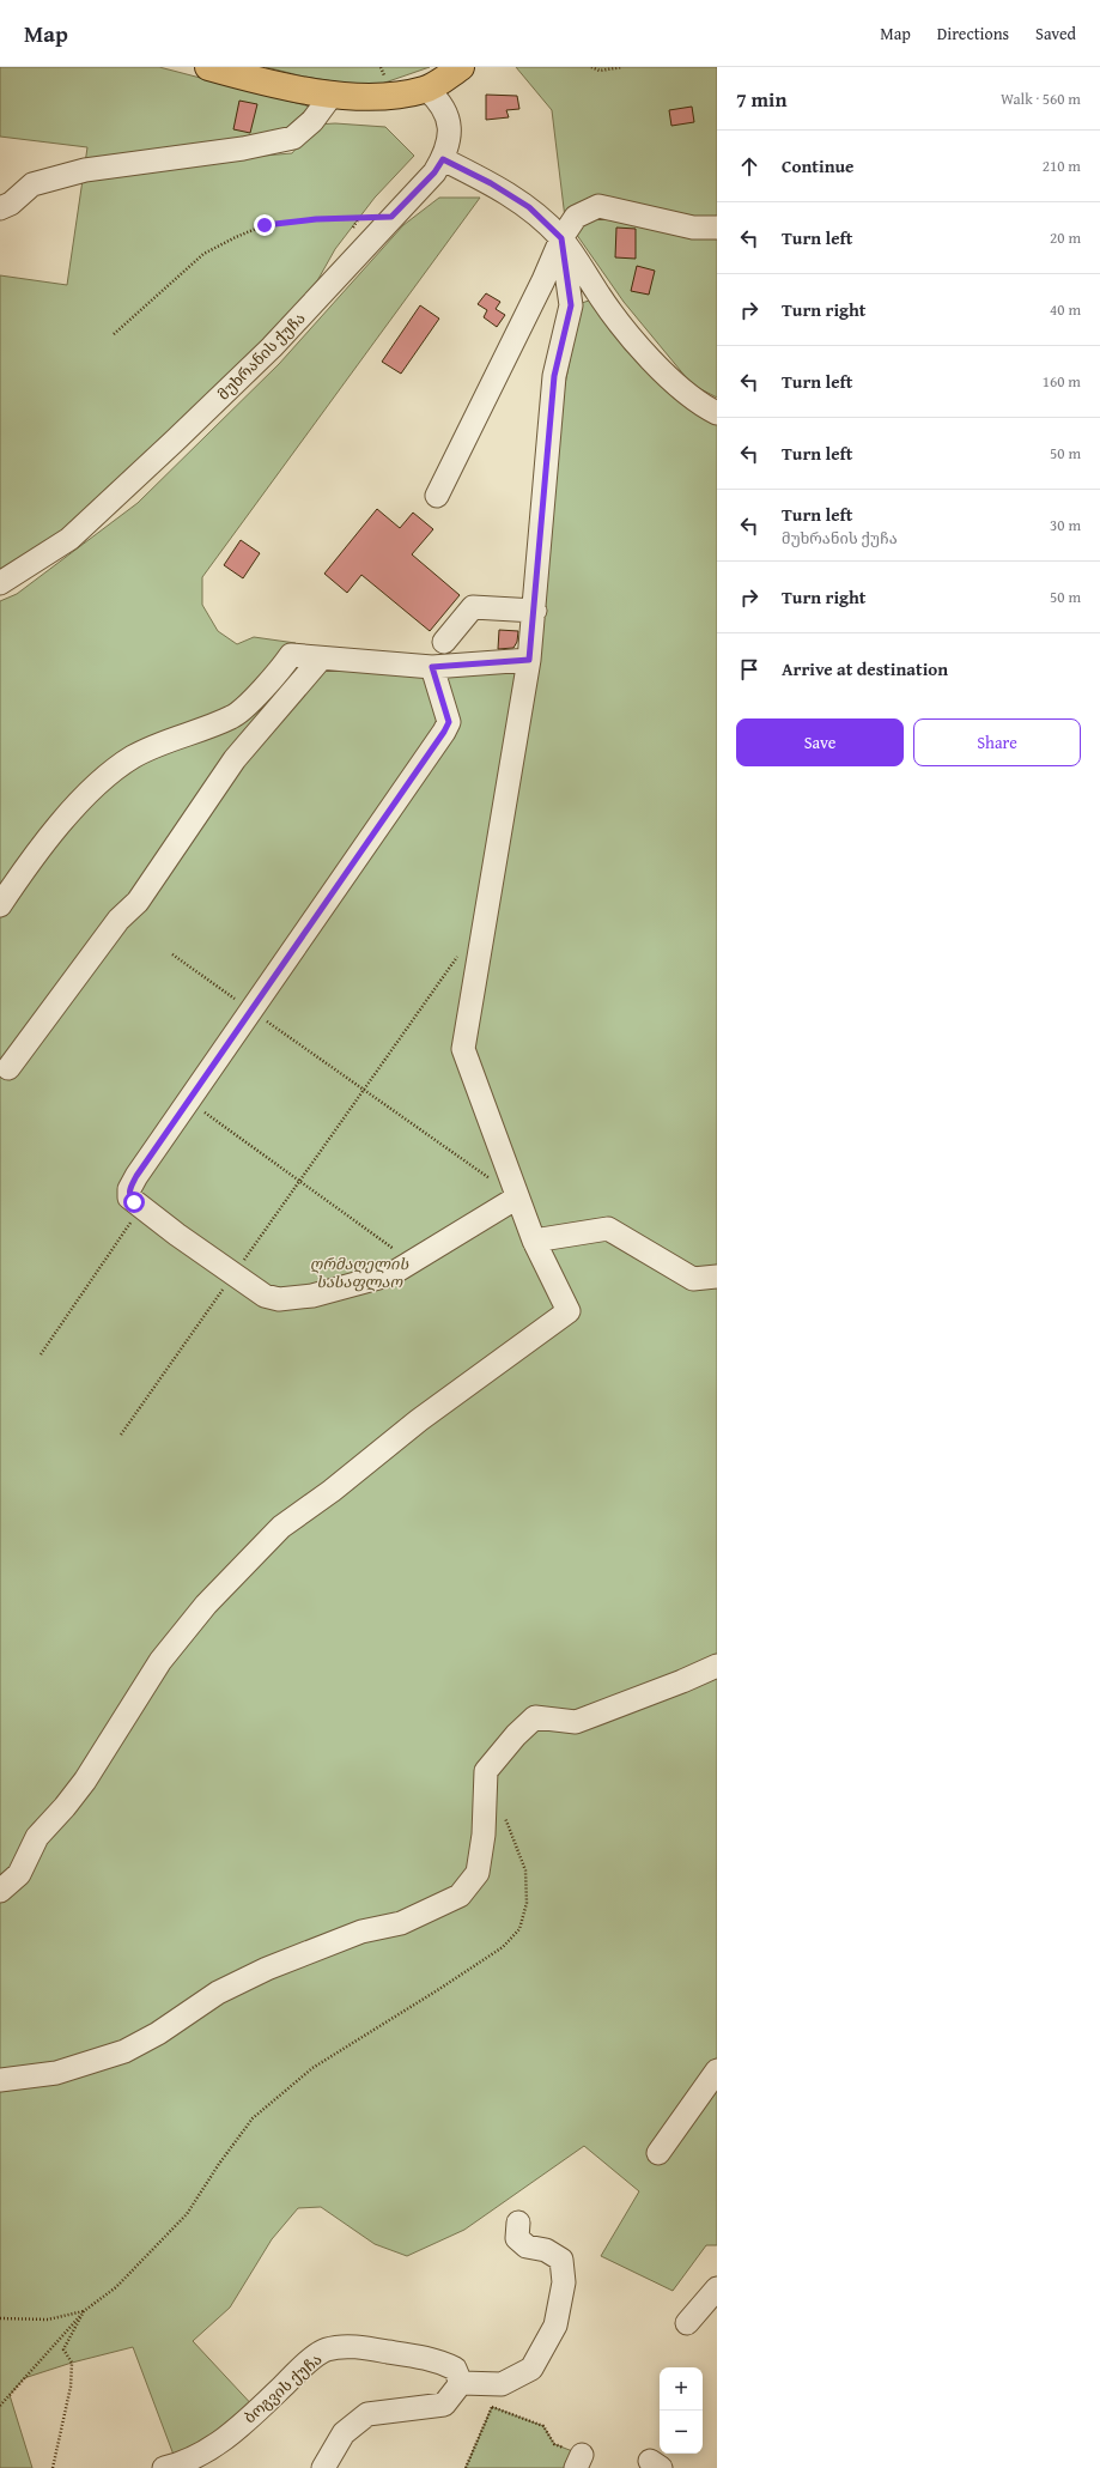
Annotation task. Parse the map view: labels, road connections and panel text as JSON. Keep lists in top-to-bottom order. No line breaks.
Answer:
{"streets":{"street":["მუხრანის ქუჩა","ბოგვის ქუჩა"]},"parks":["ღრმაღელის სასაფლაო"],"page":{"header":"Map","nav":["Map","Directions","Saved"],"heading":["7 min","Walk · 560 m"],"list":[["Continue","210 m"],["Turn left","20 m"],["Turn right","40 m"],["Turn left","160 m"],["Turn left","50 m"],["Turn left","მუხრანის ქუჩა","30 m"],["Turn right","50 m"],"Arrive at destination"],"buttons":["Save","Share"],"map_buttons":["+","−"]}}
